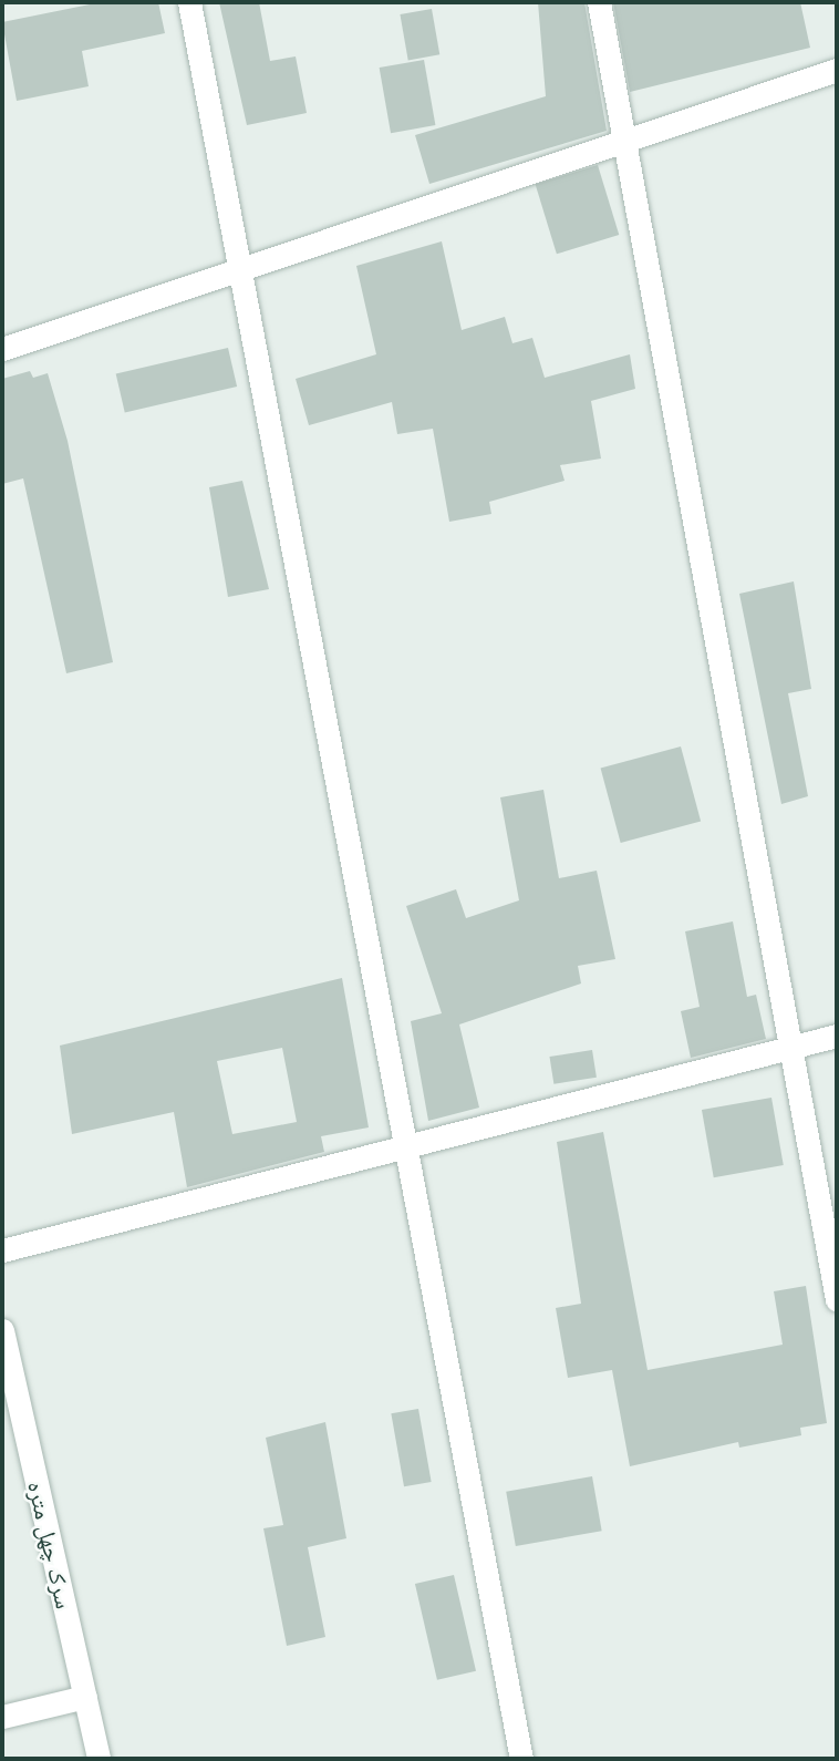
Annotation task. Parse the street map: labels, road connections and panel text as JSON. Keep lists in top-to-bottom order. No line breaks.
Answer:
{"streets":{"street":["سرک چهل متره"]}}
